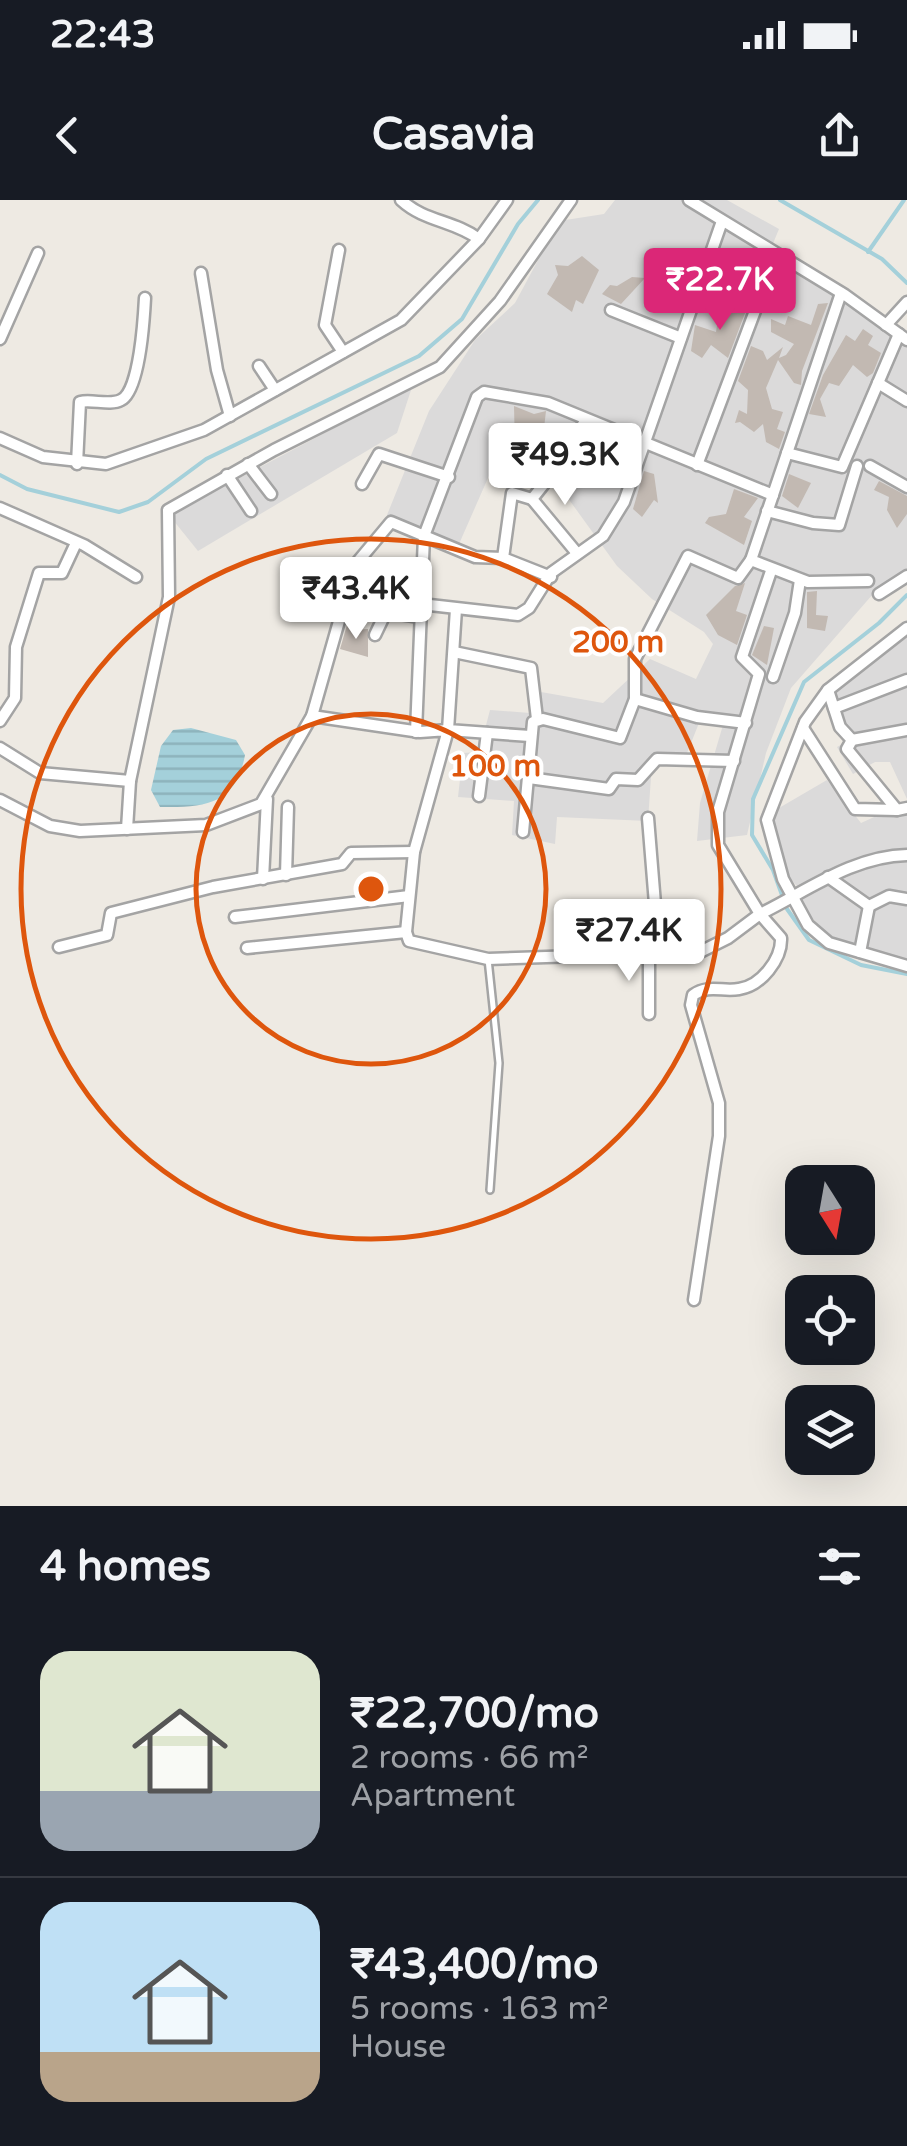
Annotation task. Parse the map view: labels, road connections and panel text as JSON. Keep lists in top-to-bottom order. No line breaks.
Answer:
{"north":"bottom","page":{"status":"22:43","header":"Casavia","price":["₹22.7K","₹49.3K","₹43.4K","₹27.4K"],"heading":"4 homes","list":[{"name":"₹22,700/mo","note":"2 rooms · 66 m² · Apartment"},{"name":"₹43,400/mo","note":"5 rooms · 163 m² · House"}]},"rings":["200 m","100 m"]}
